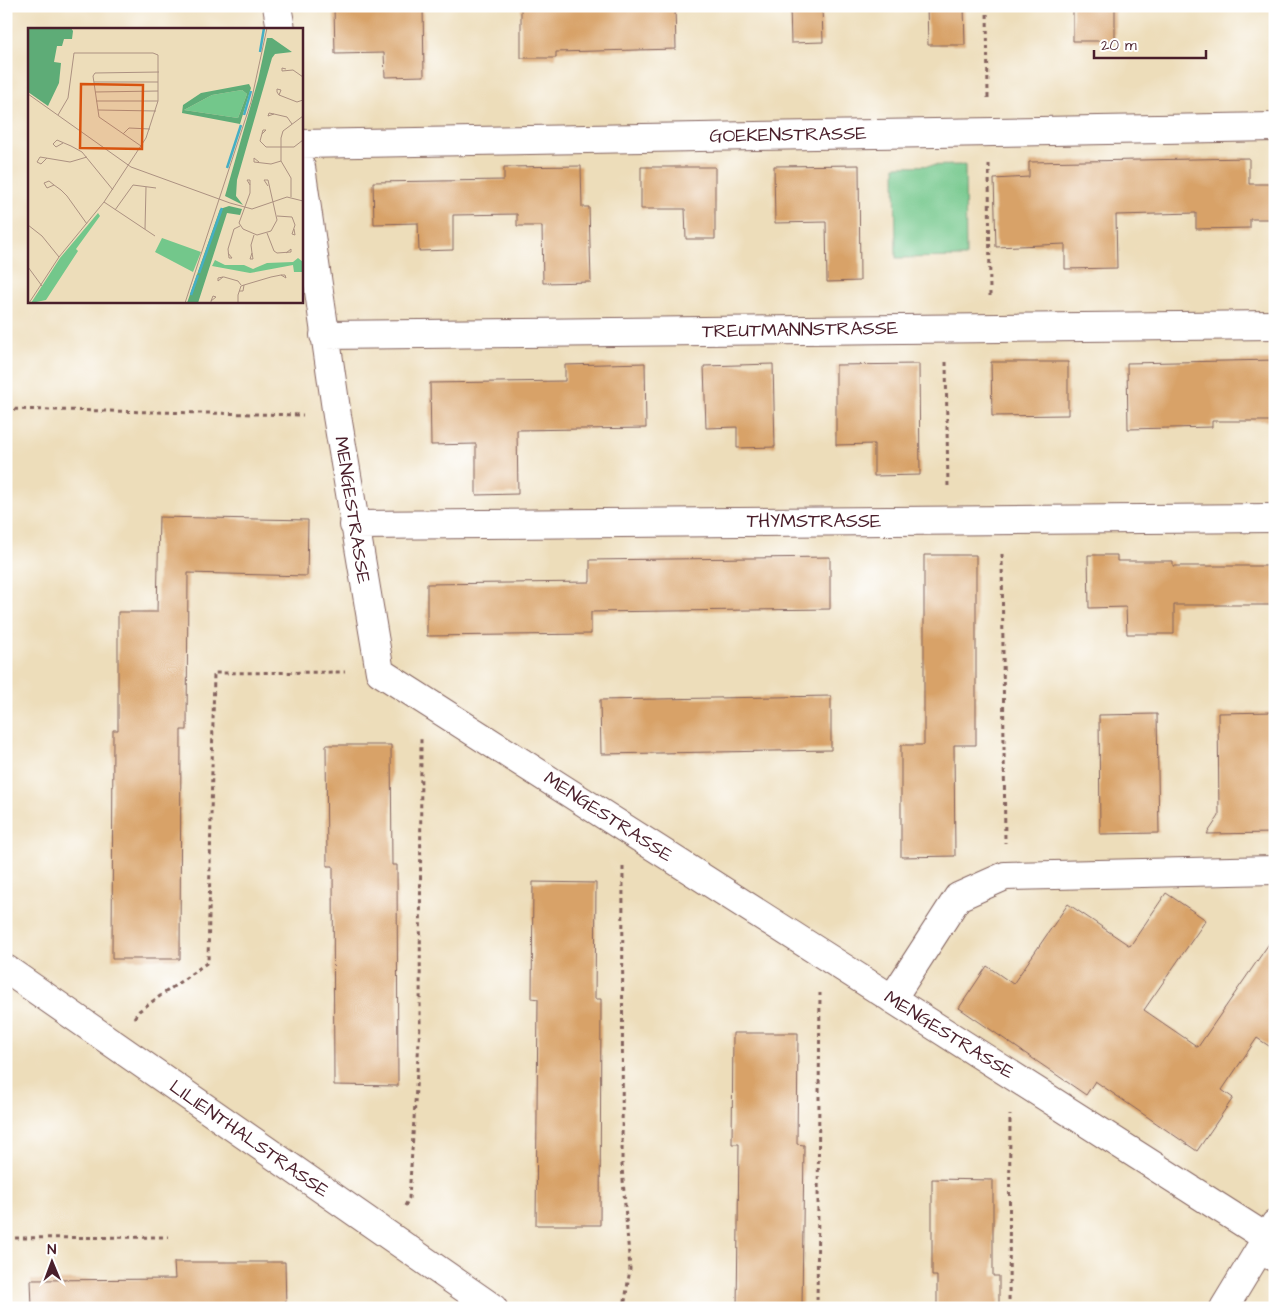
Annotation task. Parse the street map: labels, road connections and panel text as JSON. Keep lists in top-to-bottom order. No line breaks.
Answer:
{"streets":{"street":["GOEKENSTRASSE","TREUTMANNSTRASSE","MENGESTRASSE","THYMSTRASSE","LILIENTHALSTRASSE"]},"crossings":[["TREUTMANNSTRASSE","MENGESTRASSE"],["MENGESTRASSE","THYMSTRASSE"]],"scale_bar":"20 m","north":"top"}
